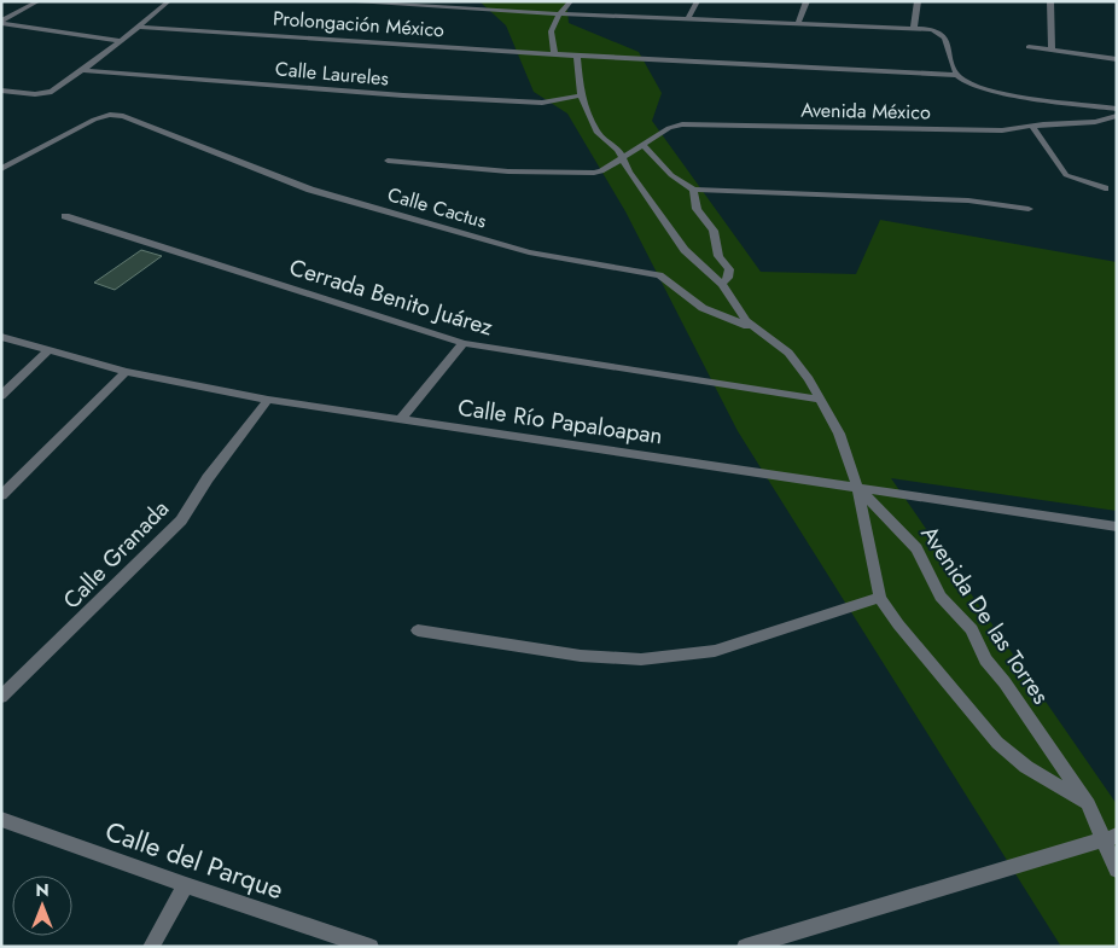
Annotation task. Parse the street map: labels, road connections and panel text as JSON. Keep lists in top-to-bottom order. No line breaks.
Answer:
{"streets":{"street":["Prolongación México","Calle Laureles","Avenida México","Calle Cactus","Cerrada Benito Juárez","Calle Río Papaloapan","Calle Granada","Avenida De las Torres","Calle del Parque"]},"crossings":[["Prolongación México","Avenida De las Torres"],["Calle Laureles","Avenida De las Torres"],["Avenida México","Avenida De las Torres"],["Calle Cactus","Avenida De las Torres"],["Cerrada Benito Juárez","Avenida De las Torres"],["Calle Río Papaloapan","Calle Granada"],["Calle Río Papaloapan","Avenida De las Torres"]],"north":"top"}
